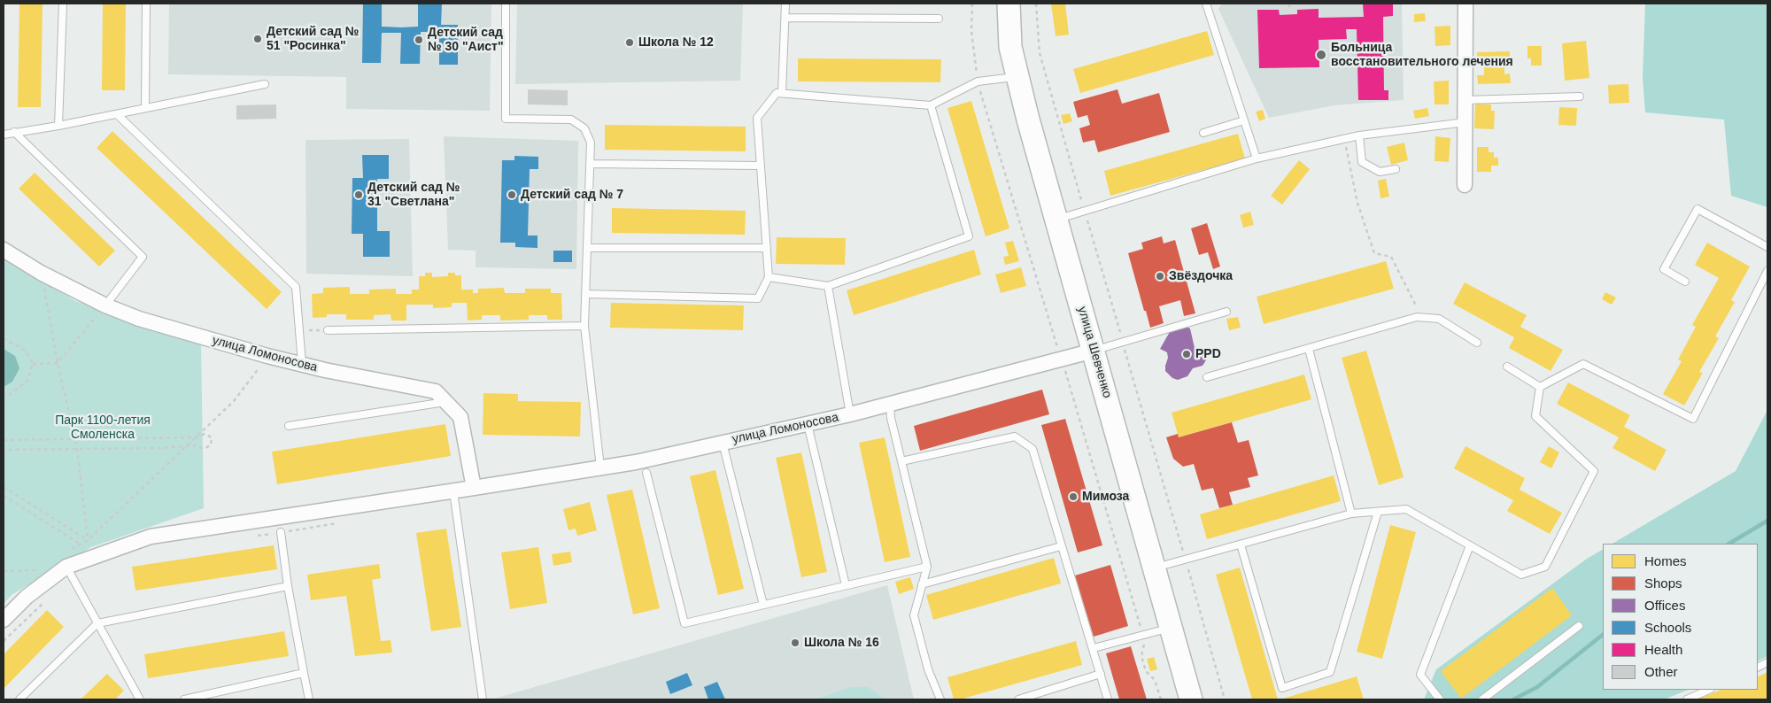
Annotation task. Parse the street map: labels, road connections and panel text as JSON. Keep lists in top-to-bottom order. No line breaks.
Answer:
{"streets":{"main road":["улица Шевченко"],"street":["улица Ломоносова"]},"crossings":[["улица Шевченко","улица Ломоносова"]],"parks":["Парк 1100-летия Смоленска"],"places":["Детский сад № 51 \"Росинка\"","Детский сад № 30 \"Аист\"","Школа № 12","Больница восстановительного лечения","Детский сад № 31 \"Светлана\"","Детский сад № 7","Звёздочка","PPD","Мимоза","Школа № 16"],"legend":["Homes","Shops","Offices","Schools","Health","Other"]}
